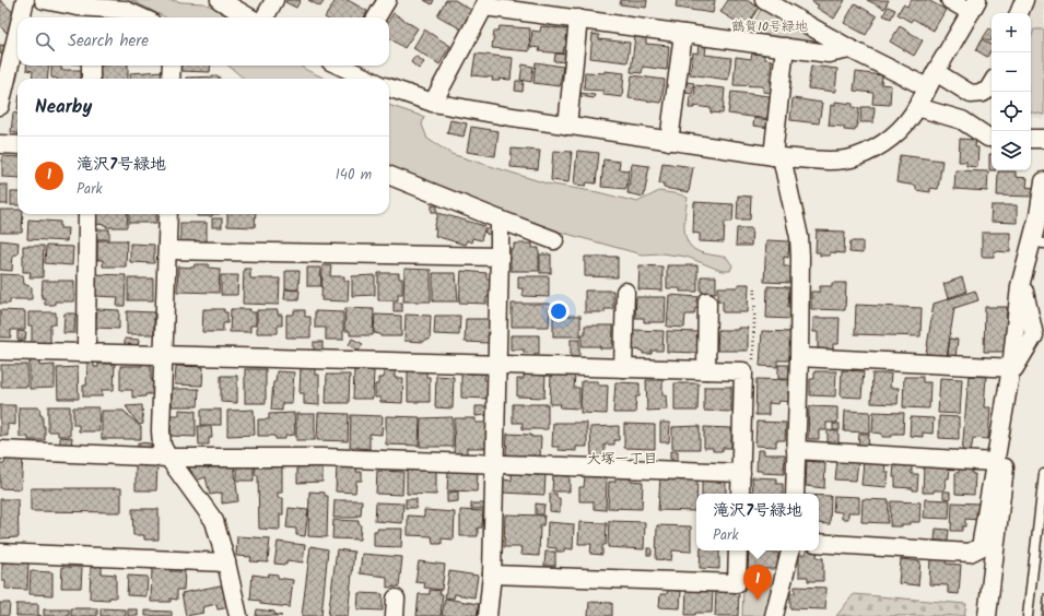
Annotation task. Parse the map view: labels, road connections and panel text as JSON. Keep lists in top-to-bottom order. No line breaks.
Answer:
{"districts":["大塚一丁目"],"parks":["鶴賀10号緑地"],"page":{"map_buttons":["+","−"],"search":"Search here","heading":"Nearby","list":[{"mark":"1","name":"滝沢7号緑地","note":"Park","value":"140 m"}],"popup":["滝沢7号緑地","Park"],"pins":"1"}}
